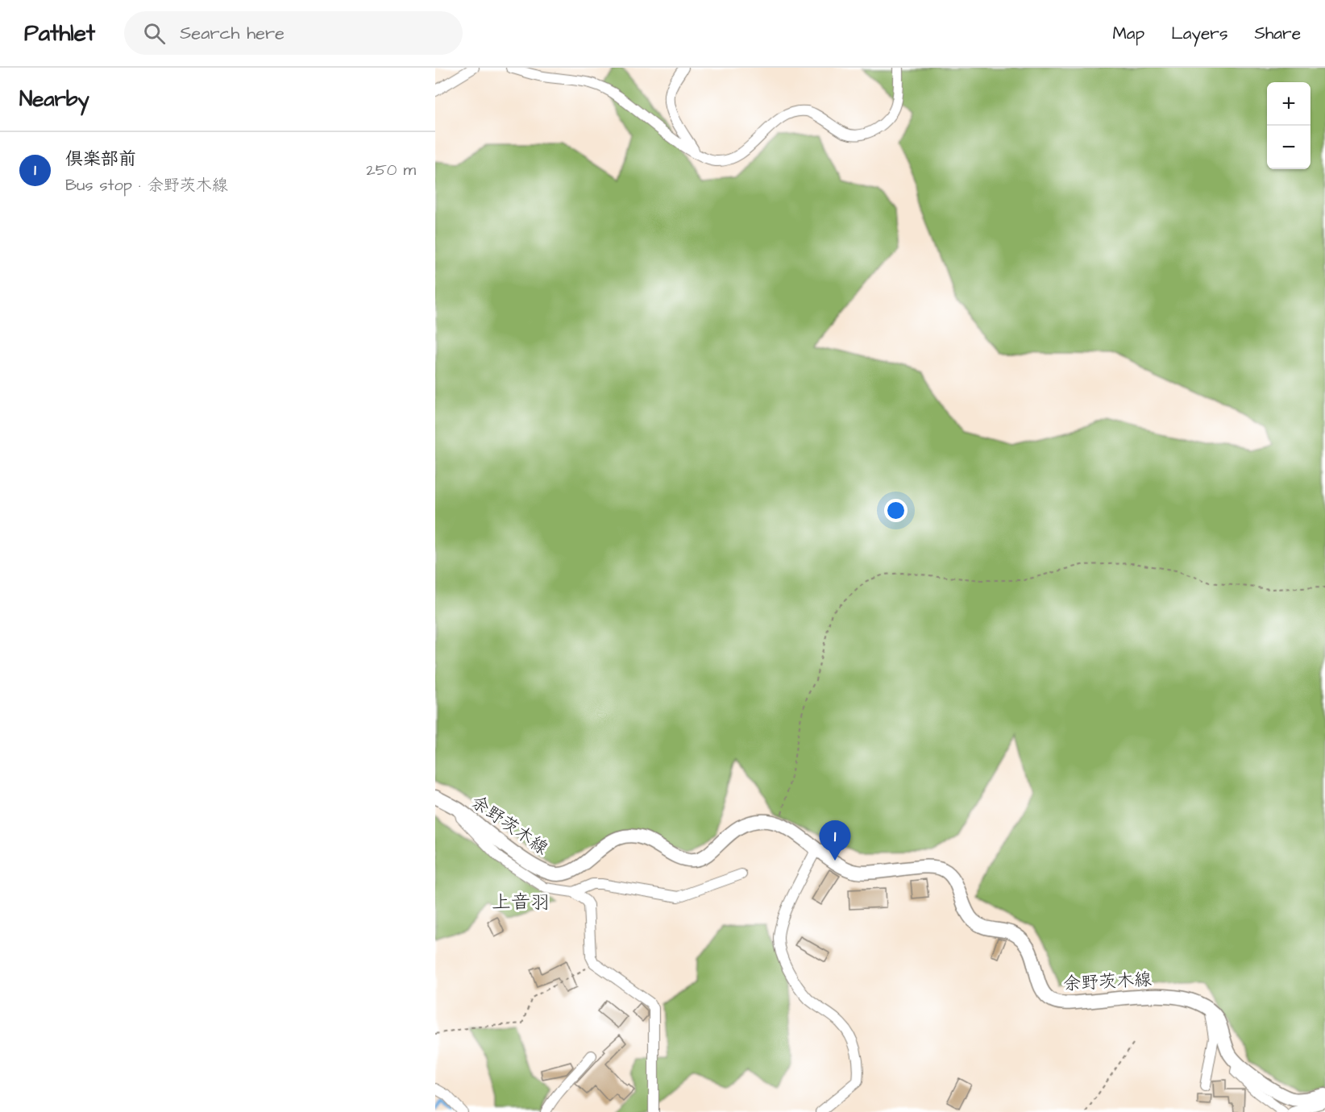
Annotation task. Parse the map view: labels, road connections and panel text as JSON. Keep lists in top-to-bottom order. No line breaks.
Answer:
{"streets":{"main road":["余野茨木線"]},"districts":["上音羽"],"page":{"header":"Pathlet","search":"Search here","nav":["Map","Layers","Share"],"heading":"Nearby","map_buttons":["+","−"],"list":[{"mark":"1","name":"倶楽部前","note":"Bus stop · 余野茨木線","value":"250 m"}],"pins":"1"}}
